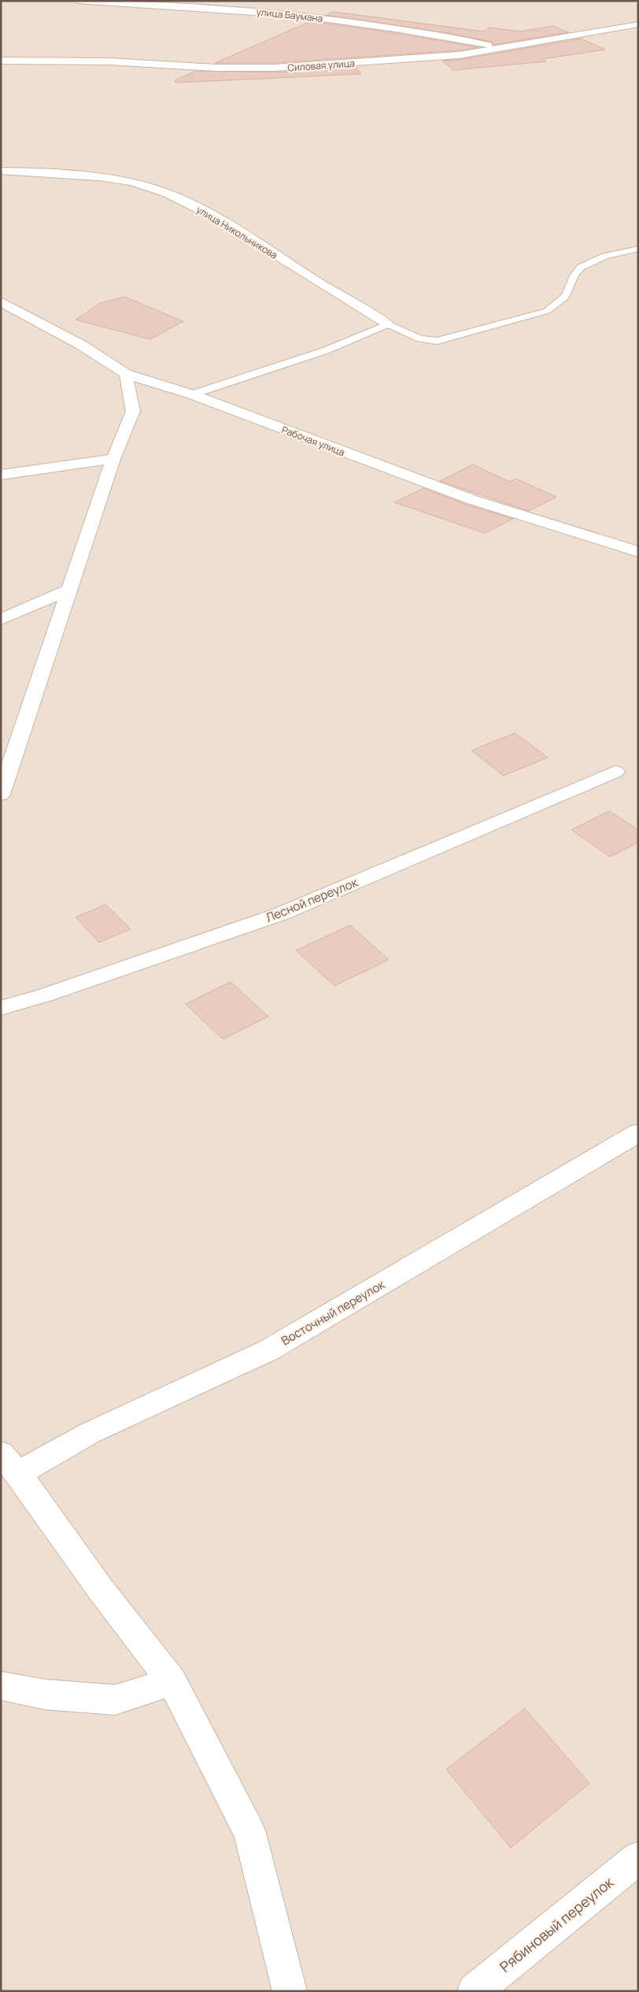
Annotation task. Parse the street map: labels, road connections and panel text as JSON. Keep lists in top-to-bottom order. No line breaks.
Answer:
{"streets":{"street":["улица Баумана","Силовая улица","улица Никольникова","Рабочая улица","Лесной переулок","Восточный переулок","Рябиновый переулок"]},"crossings":[["улица Баумана","Силовая улица"]]}
